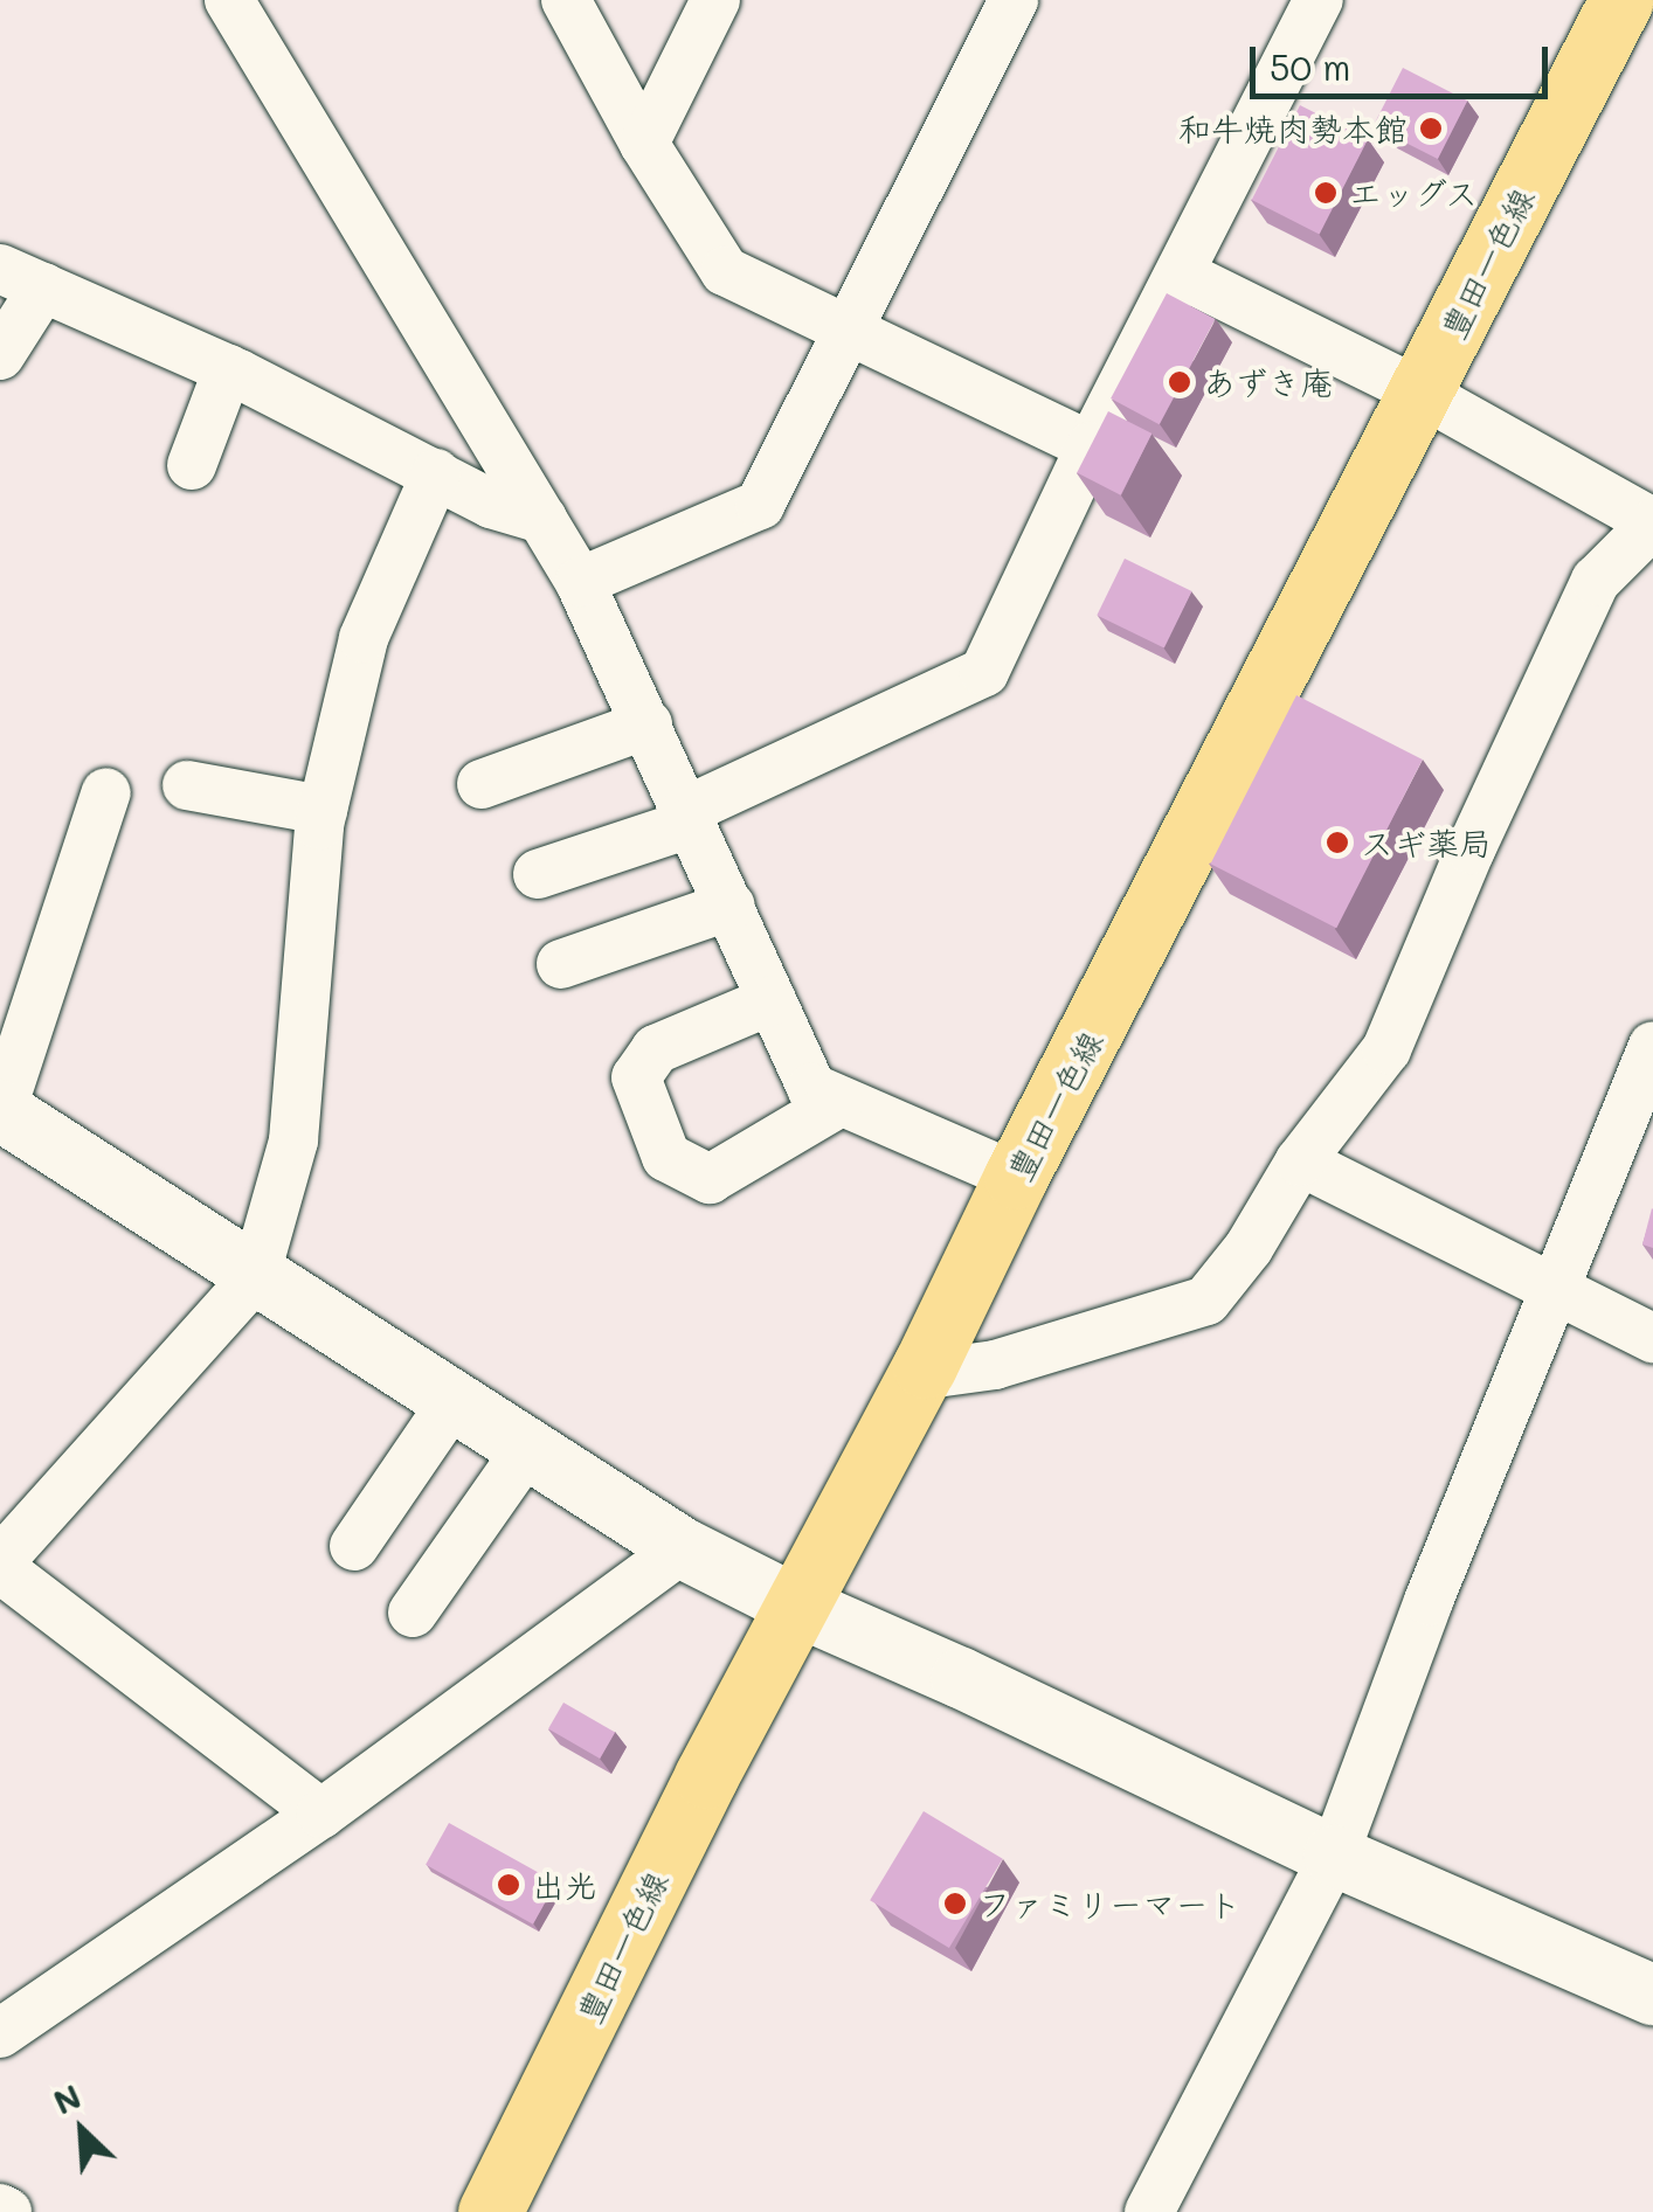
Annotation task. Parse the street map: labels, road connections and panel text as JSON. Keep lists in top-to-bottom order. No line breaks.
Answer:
{"streets":{"main road":["豊田一色線"]},"places":["和牛焼肉勢本館","エッグス","あずき庵","スギ薬局","出光","ファミリーマート"],"scale_bar":"50 m","north":"top left"}
